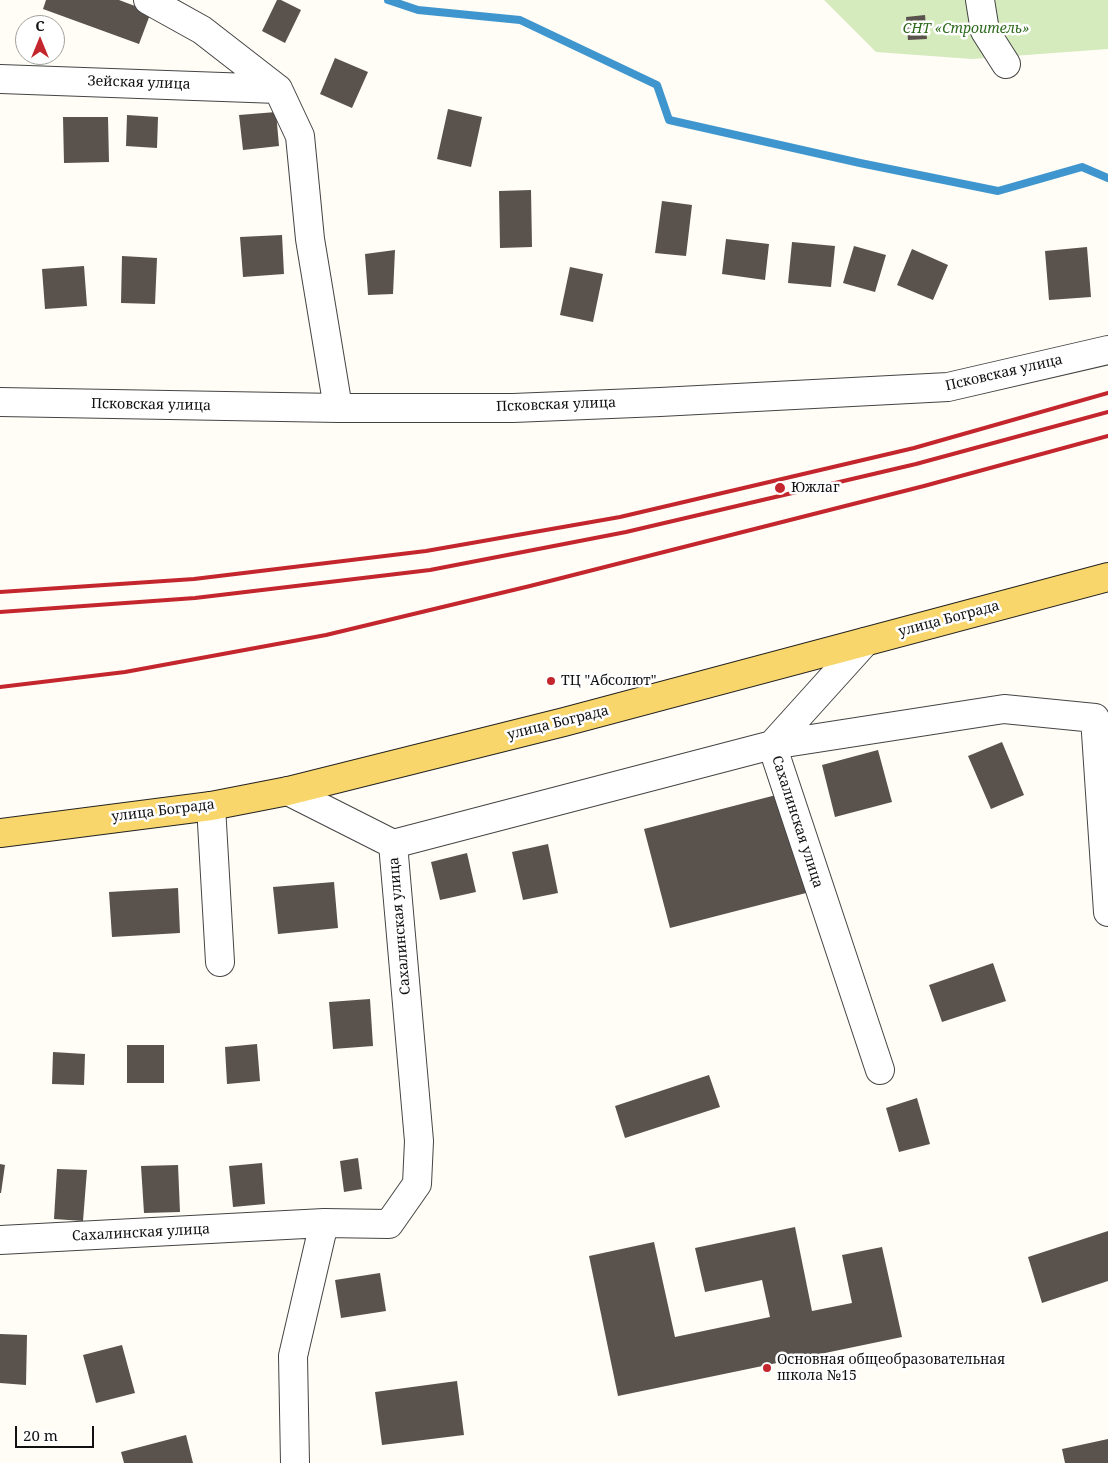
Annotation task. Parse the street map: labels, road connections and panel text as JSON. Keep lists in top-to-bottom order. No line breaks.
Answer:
{"streets":{"main road":["улица Бограда"],"street":["Зейская улица","Псковская улица","Сахалинская улица"]},"parks":["СНТ «Строитель»"],"places":["Южлаг","ТЦ \"Абсолют\"","Основная общеобразовательная школа №15"],"scale_bar":"20 m","north":"top"}
